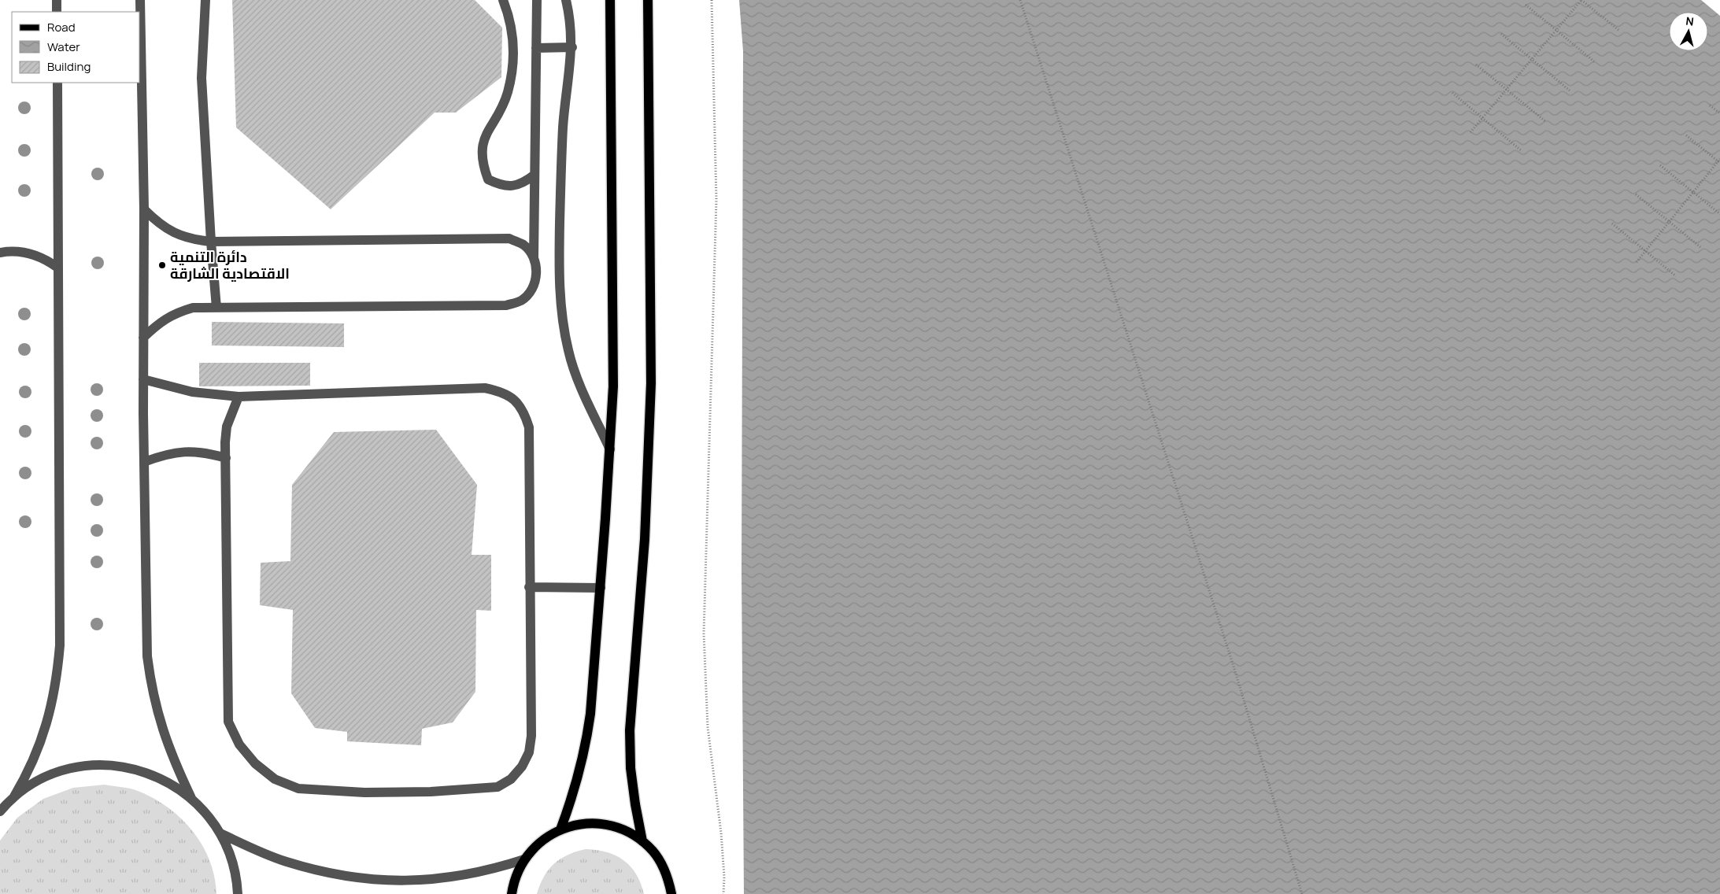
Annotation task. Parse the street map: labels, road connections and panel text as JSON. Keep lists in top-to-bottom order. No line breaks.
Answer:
{"places":["دائرة التنمية الاقتصادية الشارقة"],"legend":["Road","Water","Building"],"north":"top"}
